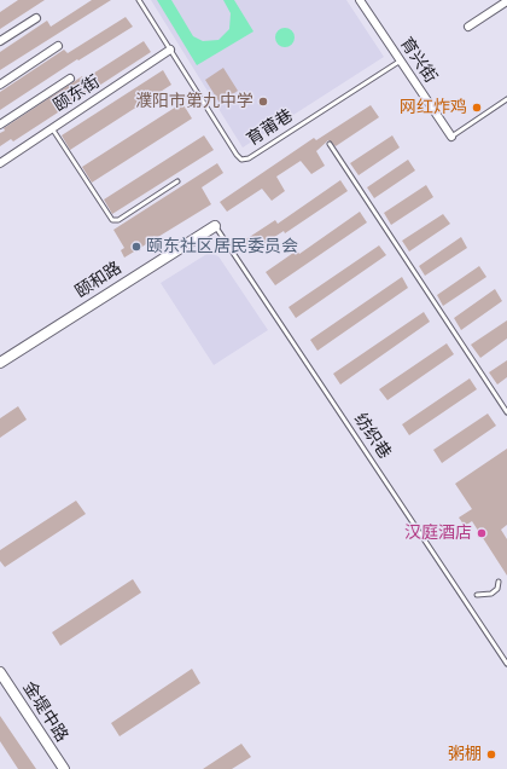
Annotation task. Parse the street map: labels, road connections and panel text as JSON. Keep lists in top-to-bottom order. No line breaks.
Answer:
{"streets":{"street":["育兴街","颐东街","颐和路","金堤中路"],"lane":["育莆巷","纺织巷"]},"crossings":[["育兴街","育莆巷"],["颐东街","育莆巷"],["颐和路","纺织巷"]],"places":["濮阳市第九中学","网红炸鸡","颐东社区居民委员会","汉庭酒店","粥棚"]}
